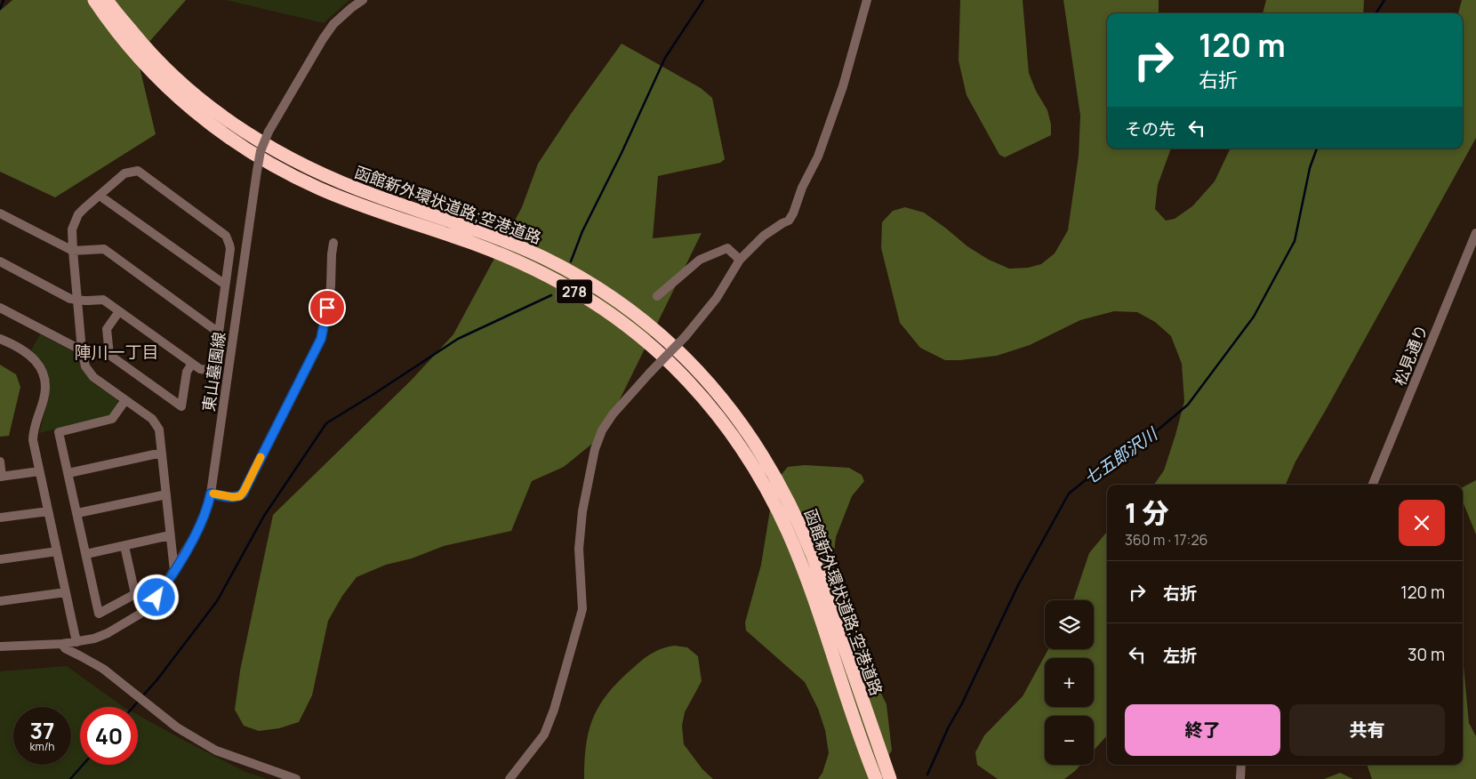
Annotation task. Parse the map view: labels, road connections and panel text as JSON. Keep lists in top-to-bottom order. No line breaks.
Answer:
{"streets":{"highway":["函館新外環状道路;空港道路","278"],"street":["松見通り","東山墓園線"]},"districts":["陣川一丁目"],"water":["七五郎沢川"],"page":{"turn":["120 m","右折"],"then":"その先","heading":["1 分","360 m · 17:26"],"list":[{"name":"右折","value":"120 m"},{"name":"左折","value":"30 m"}],"map_buttons":["+","−"],"buttons":["終了","共有"],"speed":"37 km/h","limit":"40"}}
